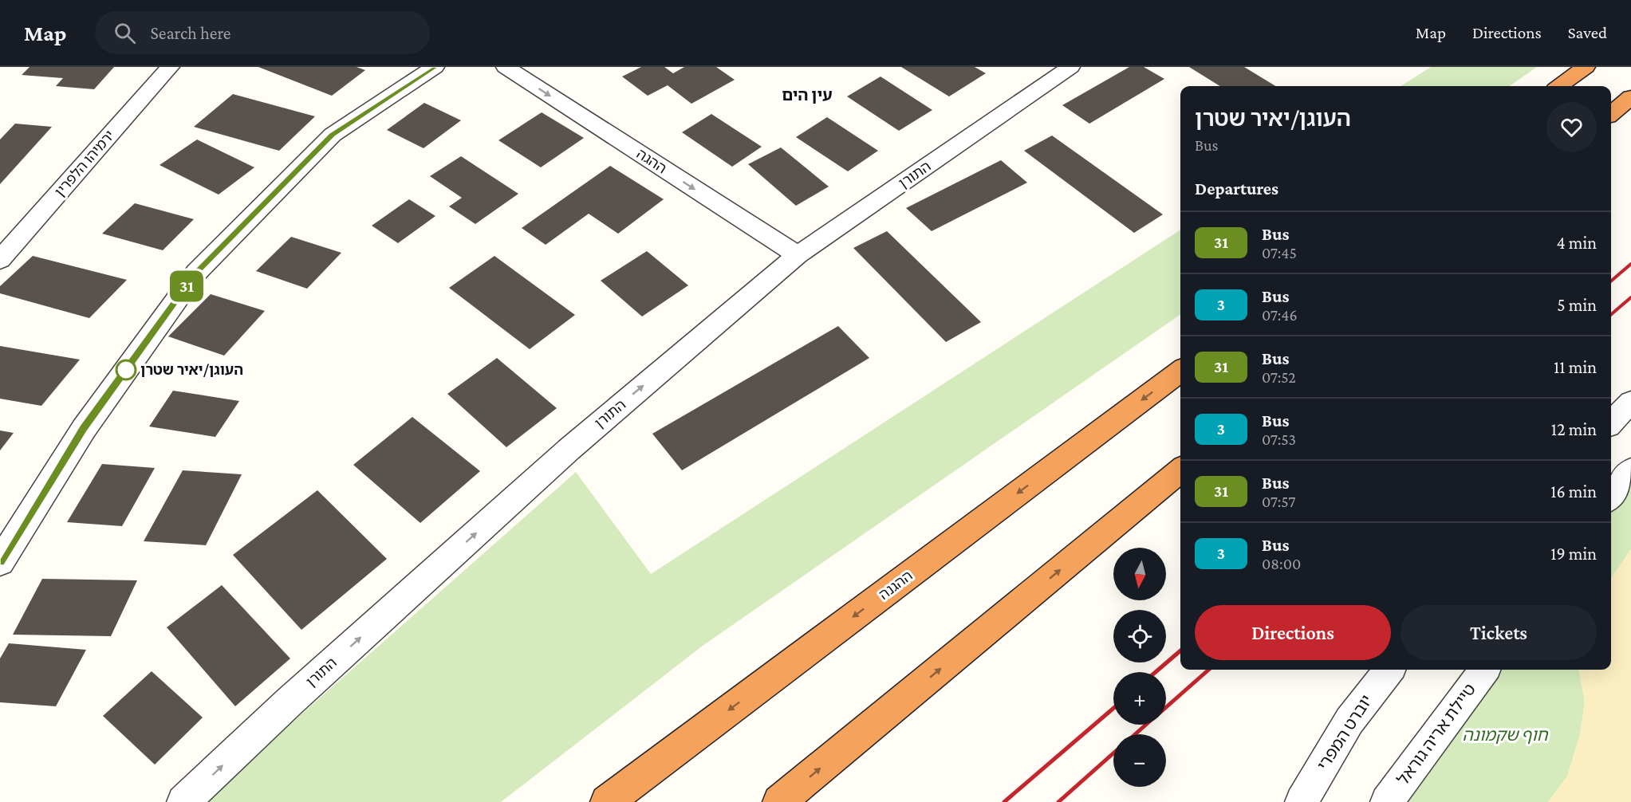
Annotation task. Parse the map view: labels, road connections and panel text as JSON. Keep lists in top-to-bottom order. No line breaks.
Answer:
{"streets":{"highway":["ההגנה"],"street":["ההגה","ירמיהו הלפרין","התורן","יוברט המפרי","טיילת אריה גוראל"]},"crossings":[["ההגה","התורן"]],"one_way":["ההגה","התורן"],"districts":["עין הים"],"parks":["חוף שקמונה"],"places":["העוגן/יאיר שטרן"],"lines":["bus line 31"],"north":"bottom","page":{"header":"Map","search":"Search here","nav":["Map","Directions","Saved"],"on_map":"31","heading":[["העוגן/יאיר שטרן","Bus"],"Departures"],"list":[{"mark":"31","name":"Bus","note":"07:45","value":"4 min"},{"mark":"3","name":"Bus","note":"07:46","value":"5 min"},{"mark":"31","name":"Bus","note":"07:52","value":"11 min"},{"mark":"3","name":"Bus","note":"07:53","value":"12 min"},{"mark":"31","name":"Bus","note":"07:57","value":"16 min"},{"mark":"3","name":"Bus","note":"08:00","value":"19 min"}],"map_buttons":["+","−"],"buttons":["Directions","Tickets"]}}
